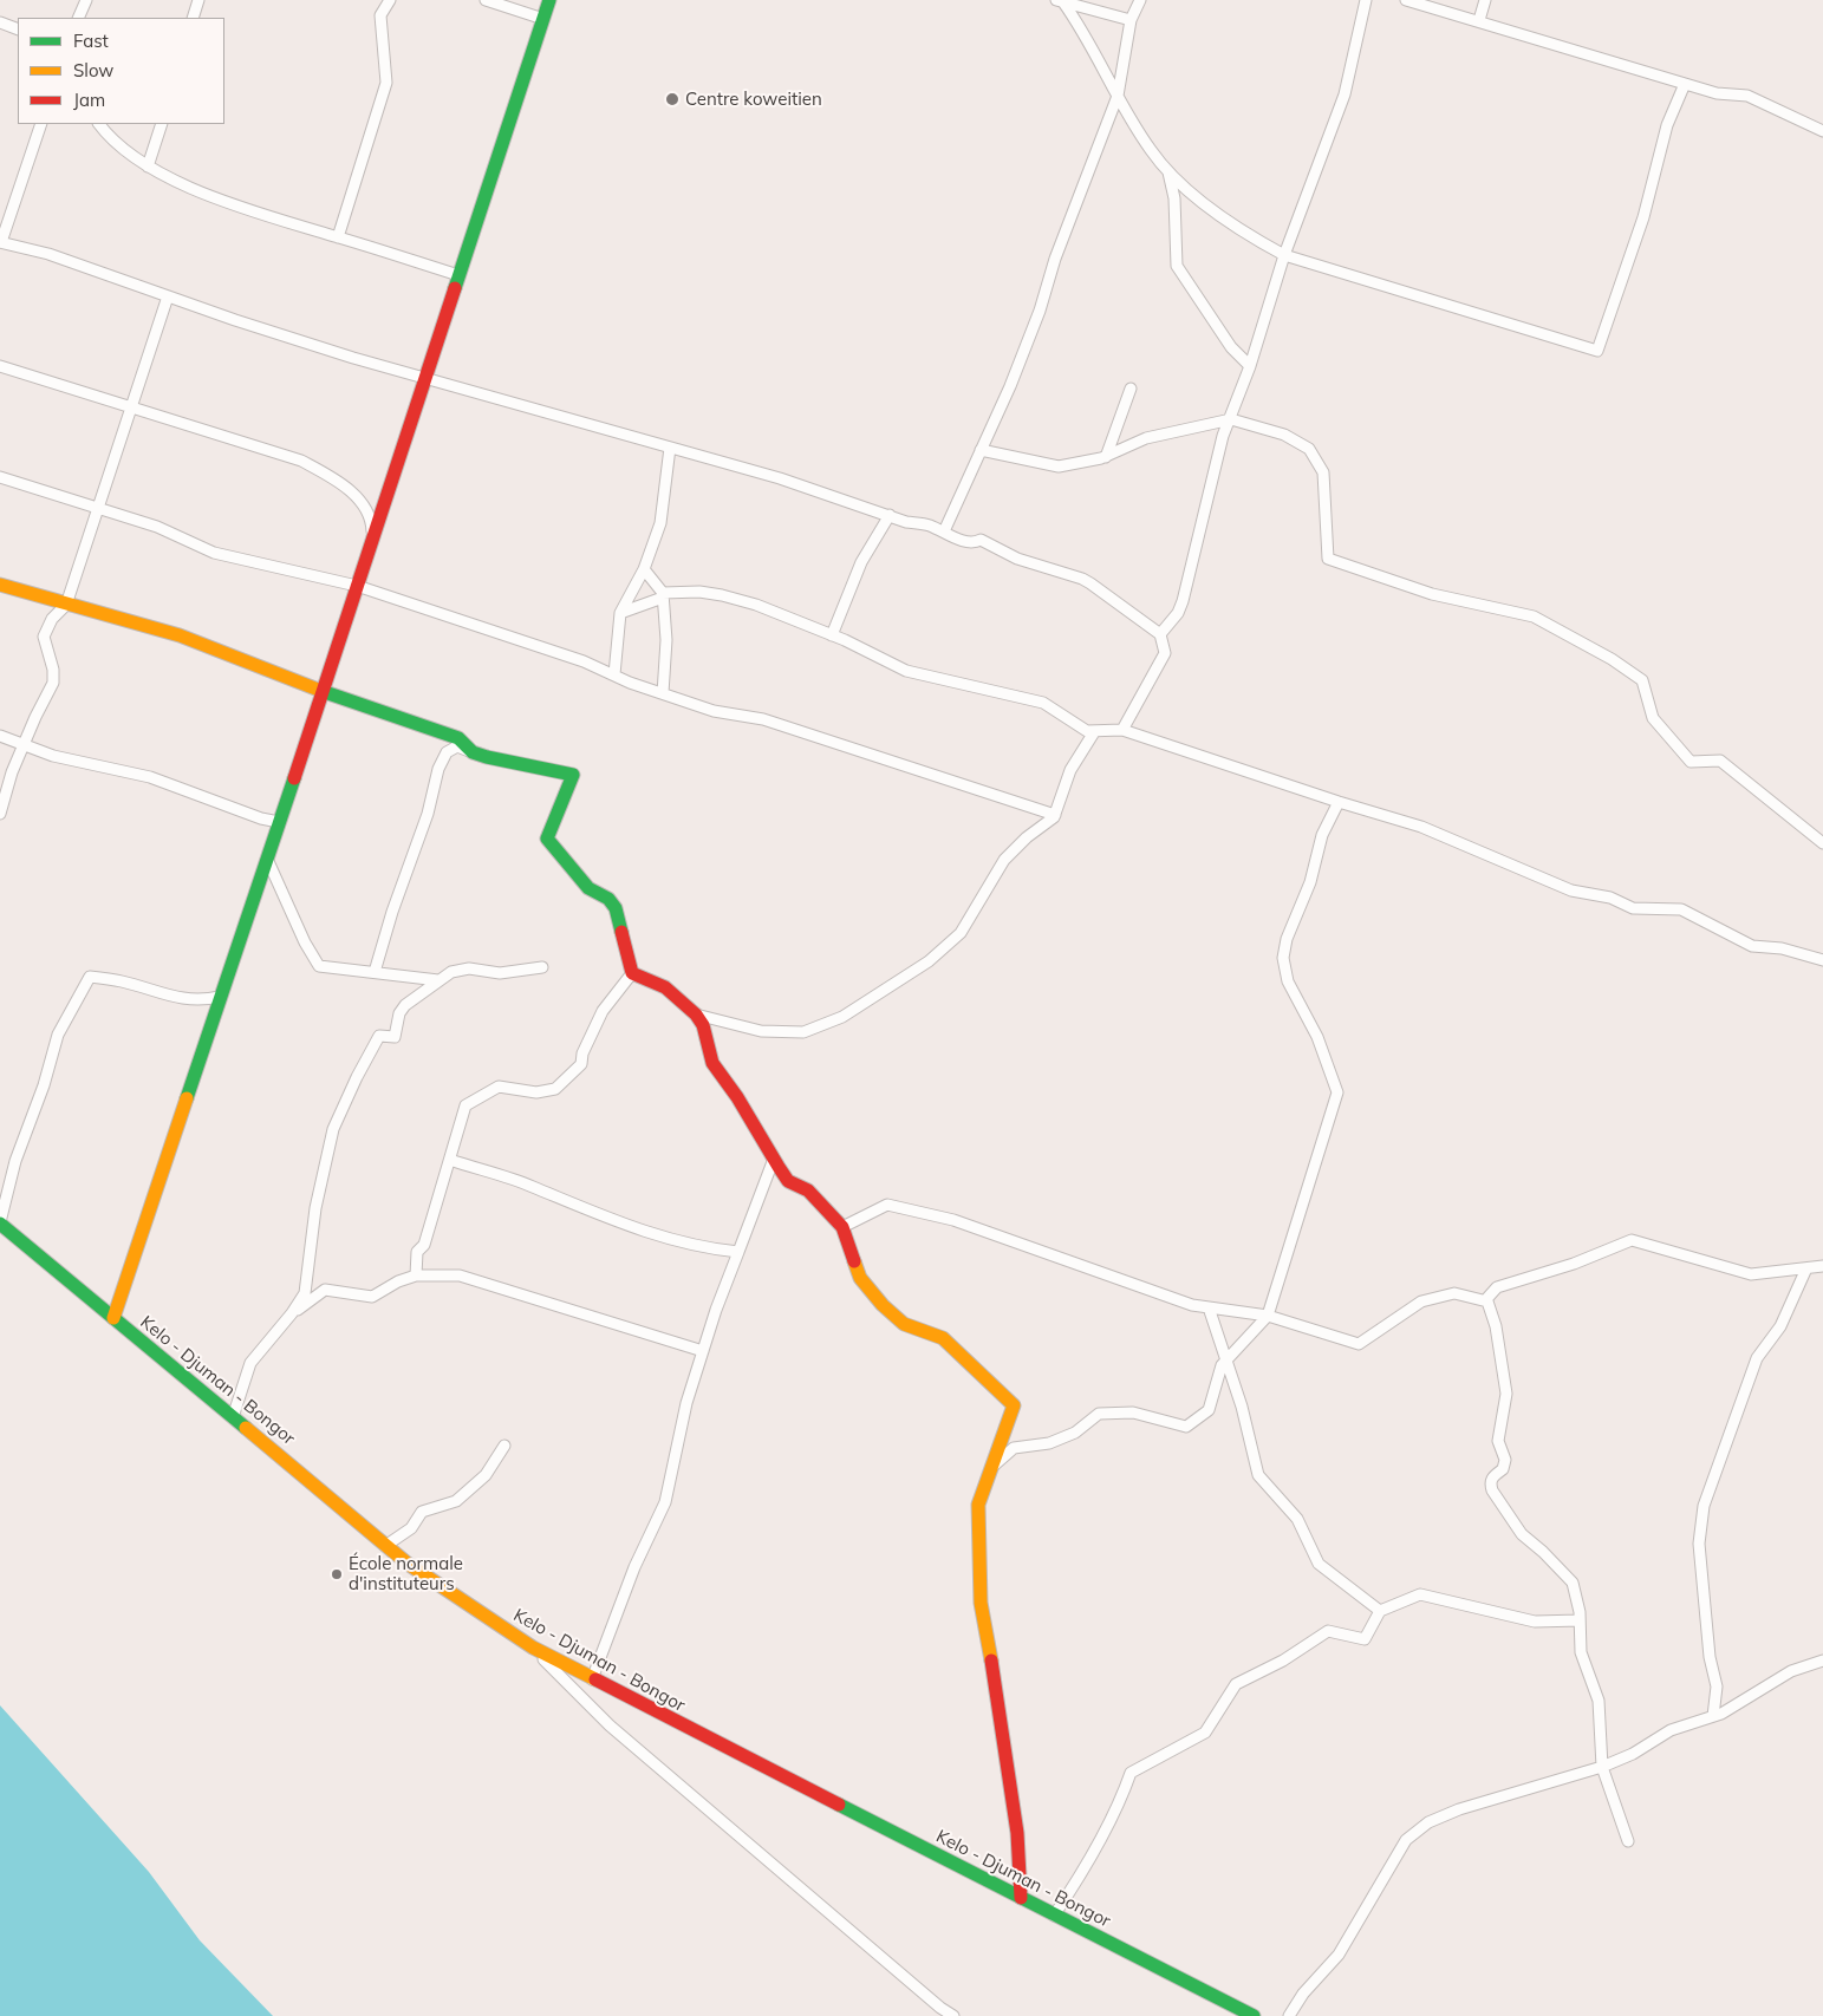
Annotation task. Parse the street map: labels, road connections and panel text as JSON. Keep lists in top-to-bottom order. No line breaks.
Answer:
{"streets":{"main road":["Kelo - Djuman - Bongor"]},"places":["Centre koweitien","École normale d'instituteurs"],"legend":["Fast","Slow","Jam"]}
